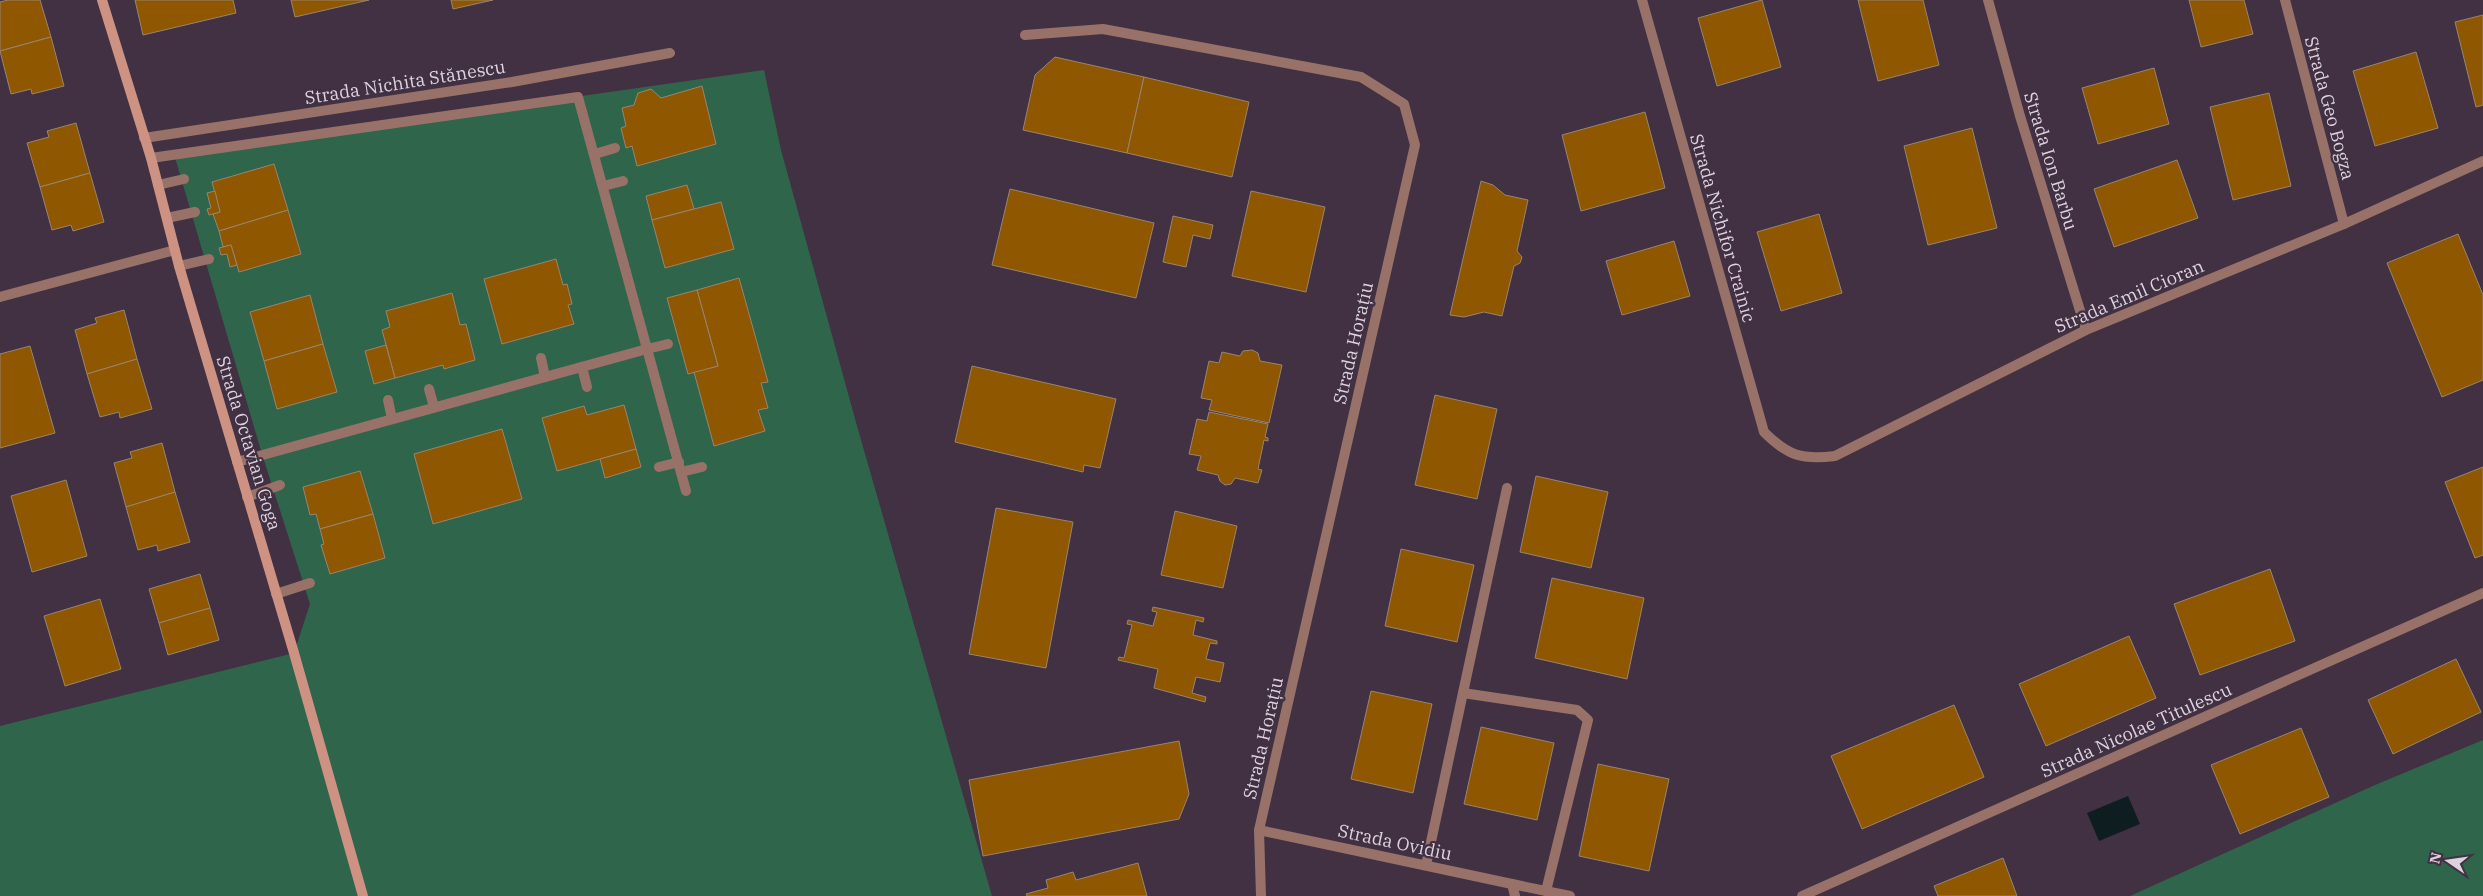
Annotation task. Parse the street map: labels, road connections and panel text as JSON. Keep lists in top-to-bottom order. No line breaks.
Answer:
{"streets":{"street":["Strada Nichita Stănescu","Strada Geo Bogza","Strada Ion Barbu","Strada Nichifor Crainic","Strada Emil Cioran","Strada Horațiu","Strada Octavian Goga","Strada Nicolae Titulescu","Strada Ovidiu"]},"crossings":[["Strada Nichita Stănescu","Strada Octavian Goga"],["Strada Geo Bogza","Strada Emil Cioran"],["Strada Ion Barbu","Strada Emil Cioran"],["Strada Nichifor Crainic","Strada Emil Cioran"],["Strada Horațiu","Strada Ovidiu"]],"north":"left"}
